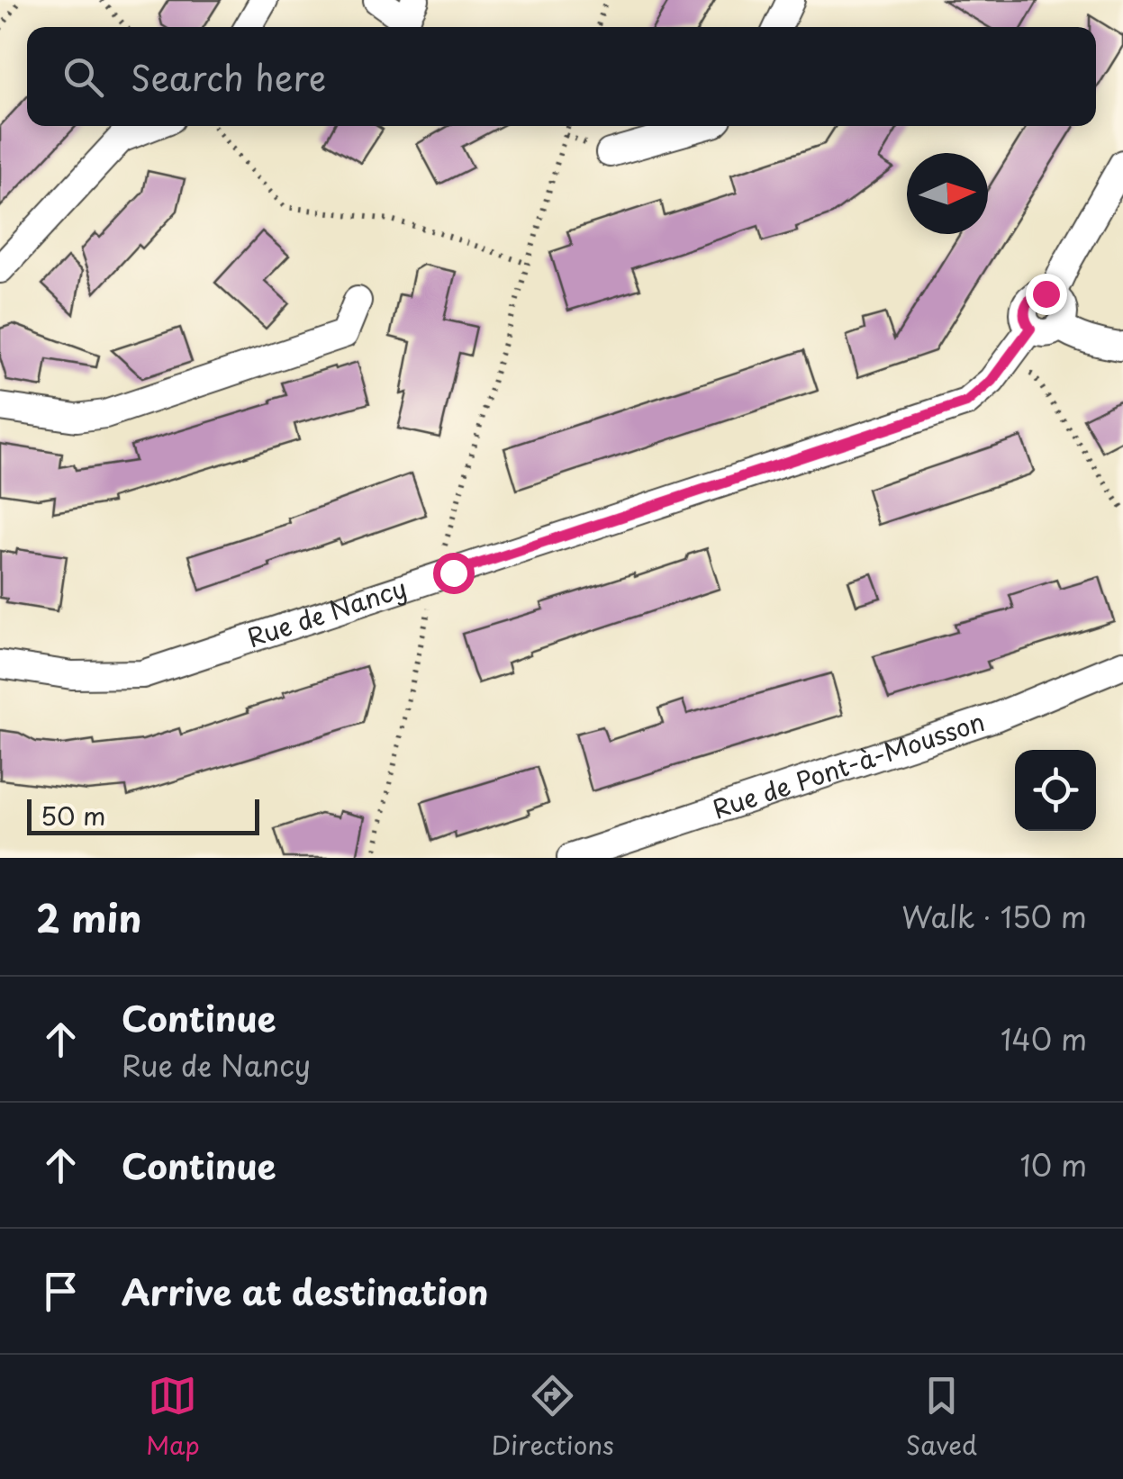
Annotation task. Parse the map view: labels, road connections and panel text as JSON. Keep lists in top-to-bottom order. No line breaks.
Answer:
{"streets":{"street":["Rue de Nancy","Rue de Pont-à-Mousson"]},"scale_bar":"50 m","north":"right","page":{"search":"Search here","scale":"50 m","heading":["2 min","Walk · 150 m"],"list":[["Continue","Rue de Nancy","140 m"],["Continue","10 m"],"Arrive at destination"],"nav":["Map","Directions","Saved"]}}
